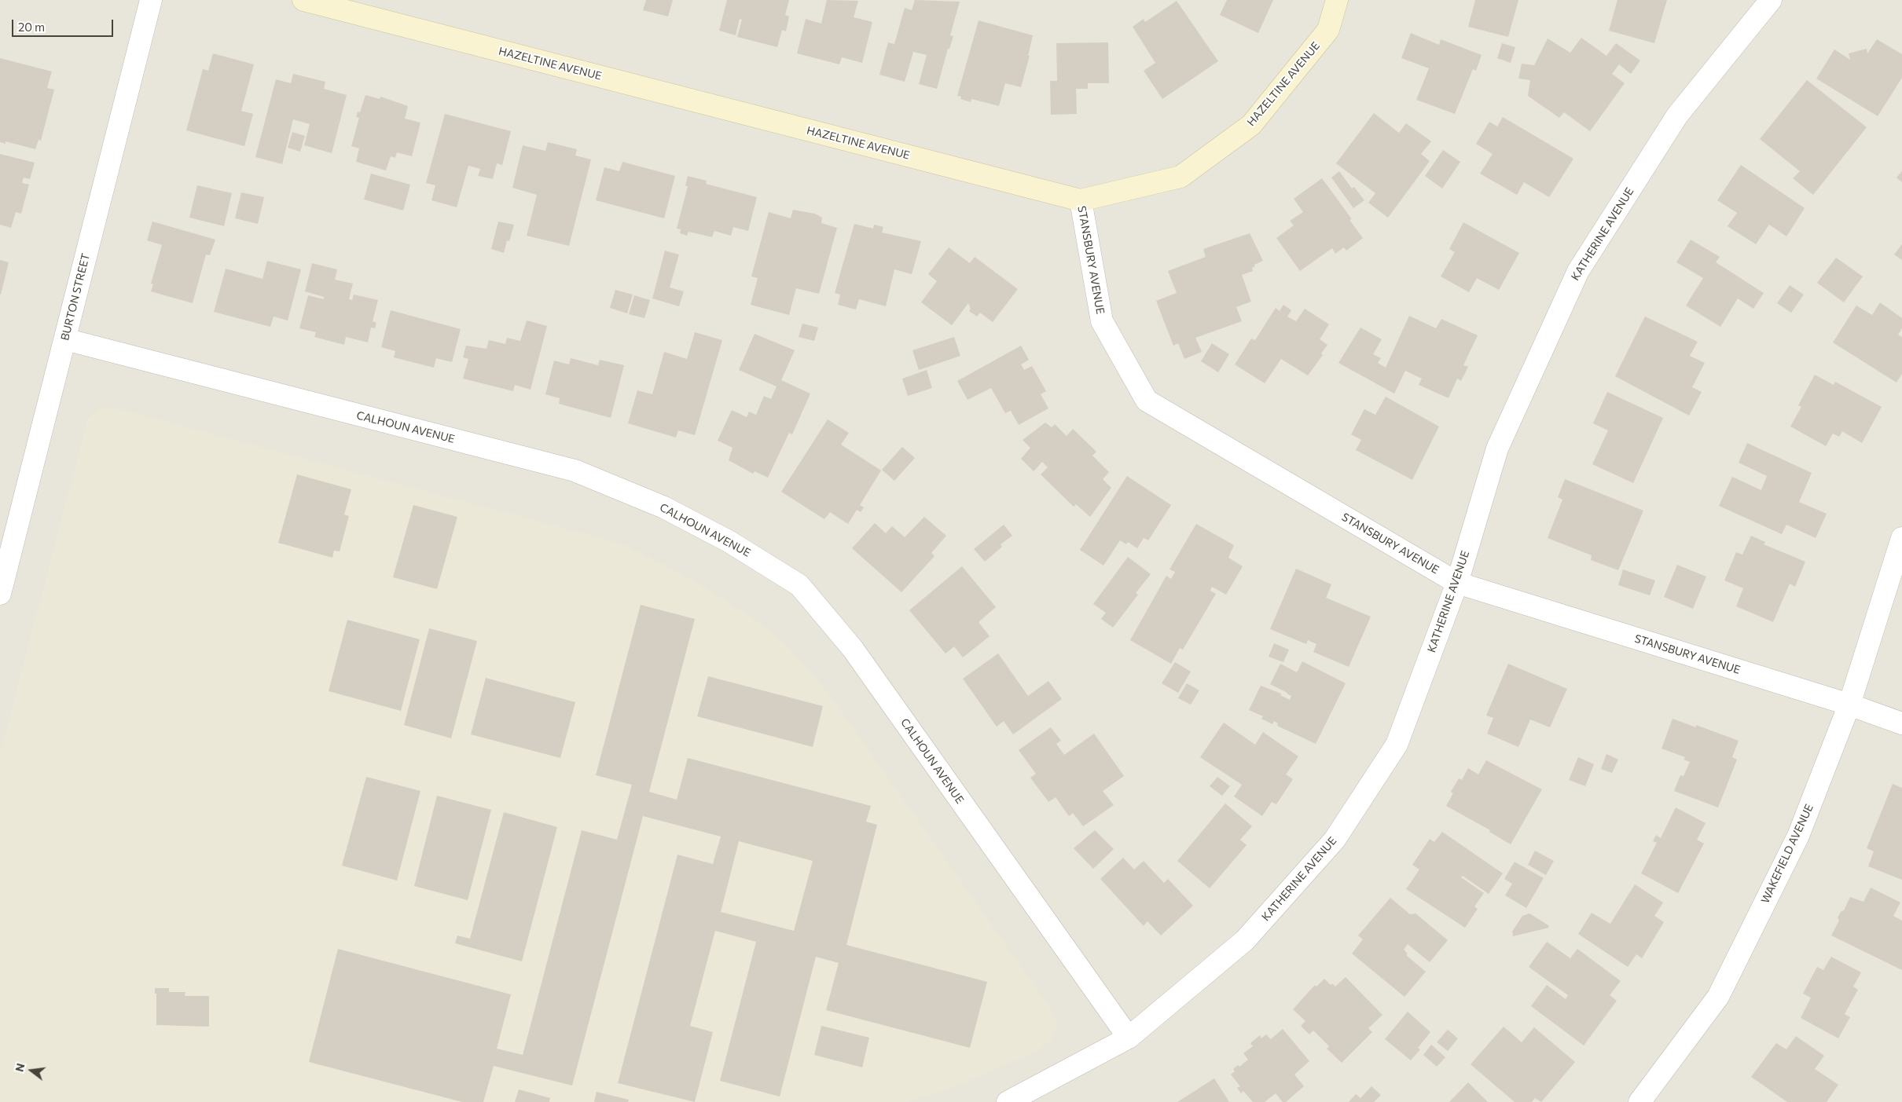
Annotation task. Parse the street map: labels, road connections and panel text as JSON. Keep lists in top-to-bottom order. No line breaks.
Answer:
{"streets":{"street":["HAZELTINE AVENUE","KATHERINE AVENUE","STANSBURY AVENUE","BURTON STREET","CALHOUN AVENUE","WAKEFIELD AVENUE"]},"crossings":[["HAZELTINE AVENUE","STANSBURY AVENUE"],["KATHERINE AVENUE","STANSBURY AVENUE"],["KATHERINE AVENUE","CALHOUN AVENUE"],["STANSBURY AVENUE","WAKEFIELD AVENUE"],["BURTON STREET","CALHOUN AVENUE"]],"scale_bar":"20 m","north":"left"}
